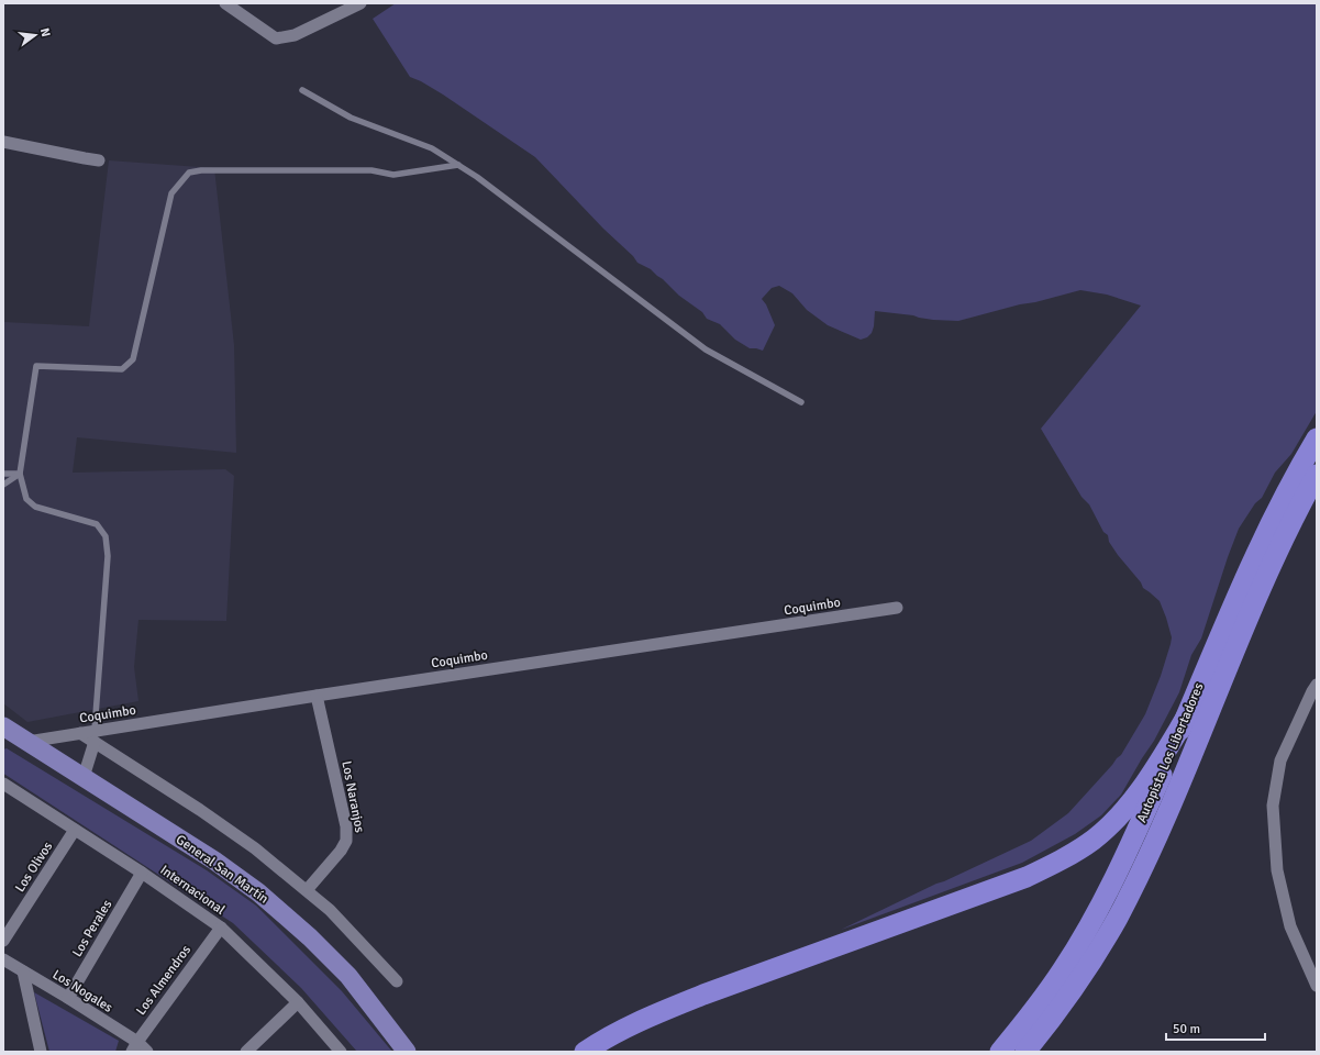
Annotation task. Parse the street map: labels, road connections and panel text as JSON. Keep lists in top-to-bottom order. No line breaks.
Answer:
{"streets":{"highway":["Autopista Los Libertadores"],"main road":["General San Martín"],"street":["Coquimbo","Los Naranjos","Los Olivos","Internacional","Los Perales","Los Almendros","Los Nogales"]},"crossings":[["Coquimbo","Los Naranjos"],["Coquimbo","General San Martín"],["Los Olivos","Internacional"],["Internacional","Los Perales"],["Internacional","Los Almendros"],["Los Perales","Los Nogales"],["Los Almendros","Los Nogales"]],"scale_bar":"50 m","north":"right"}
